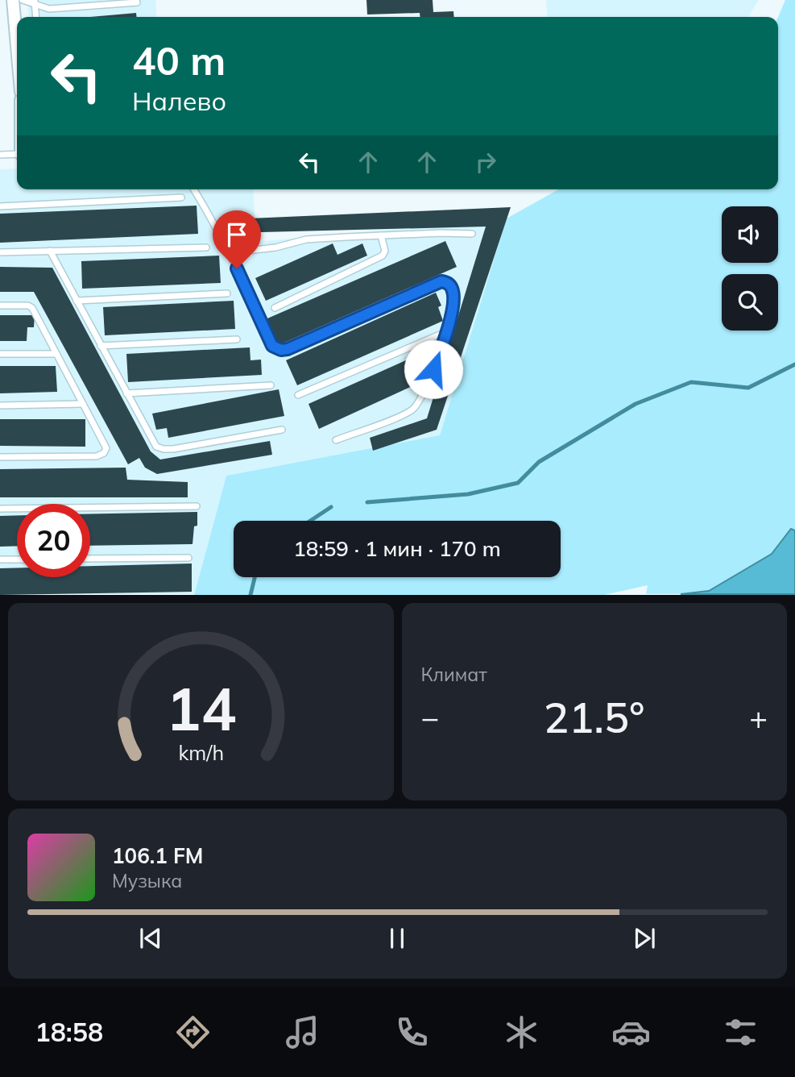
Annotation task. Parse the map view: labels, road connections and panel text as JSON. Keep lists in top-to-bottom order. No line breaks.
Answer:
{"page":{"turn":["40 m","Налево"],"limit":"20","trip":"18:59 · 1 мин · 170 m","tile":"Климат","heat":["−","21.5°","+"],"song":["106.1 FM","Музыка"],"tabs":"18:58","gauge":["14","km/h"]}}
